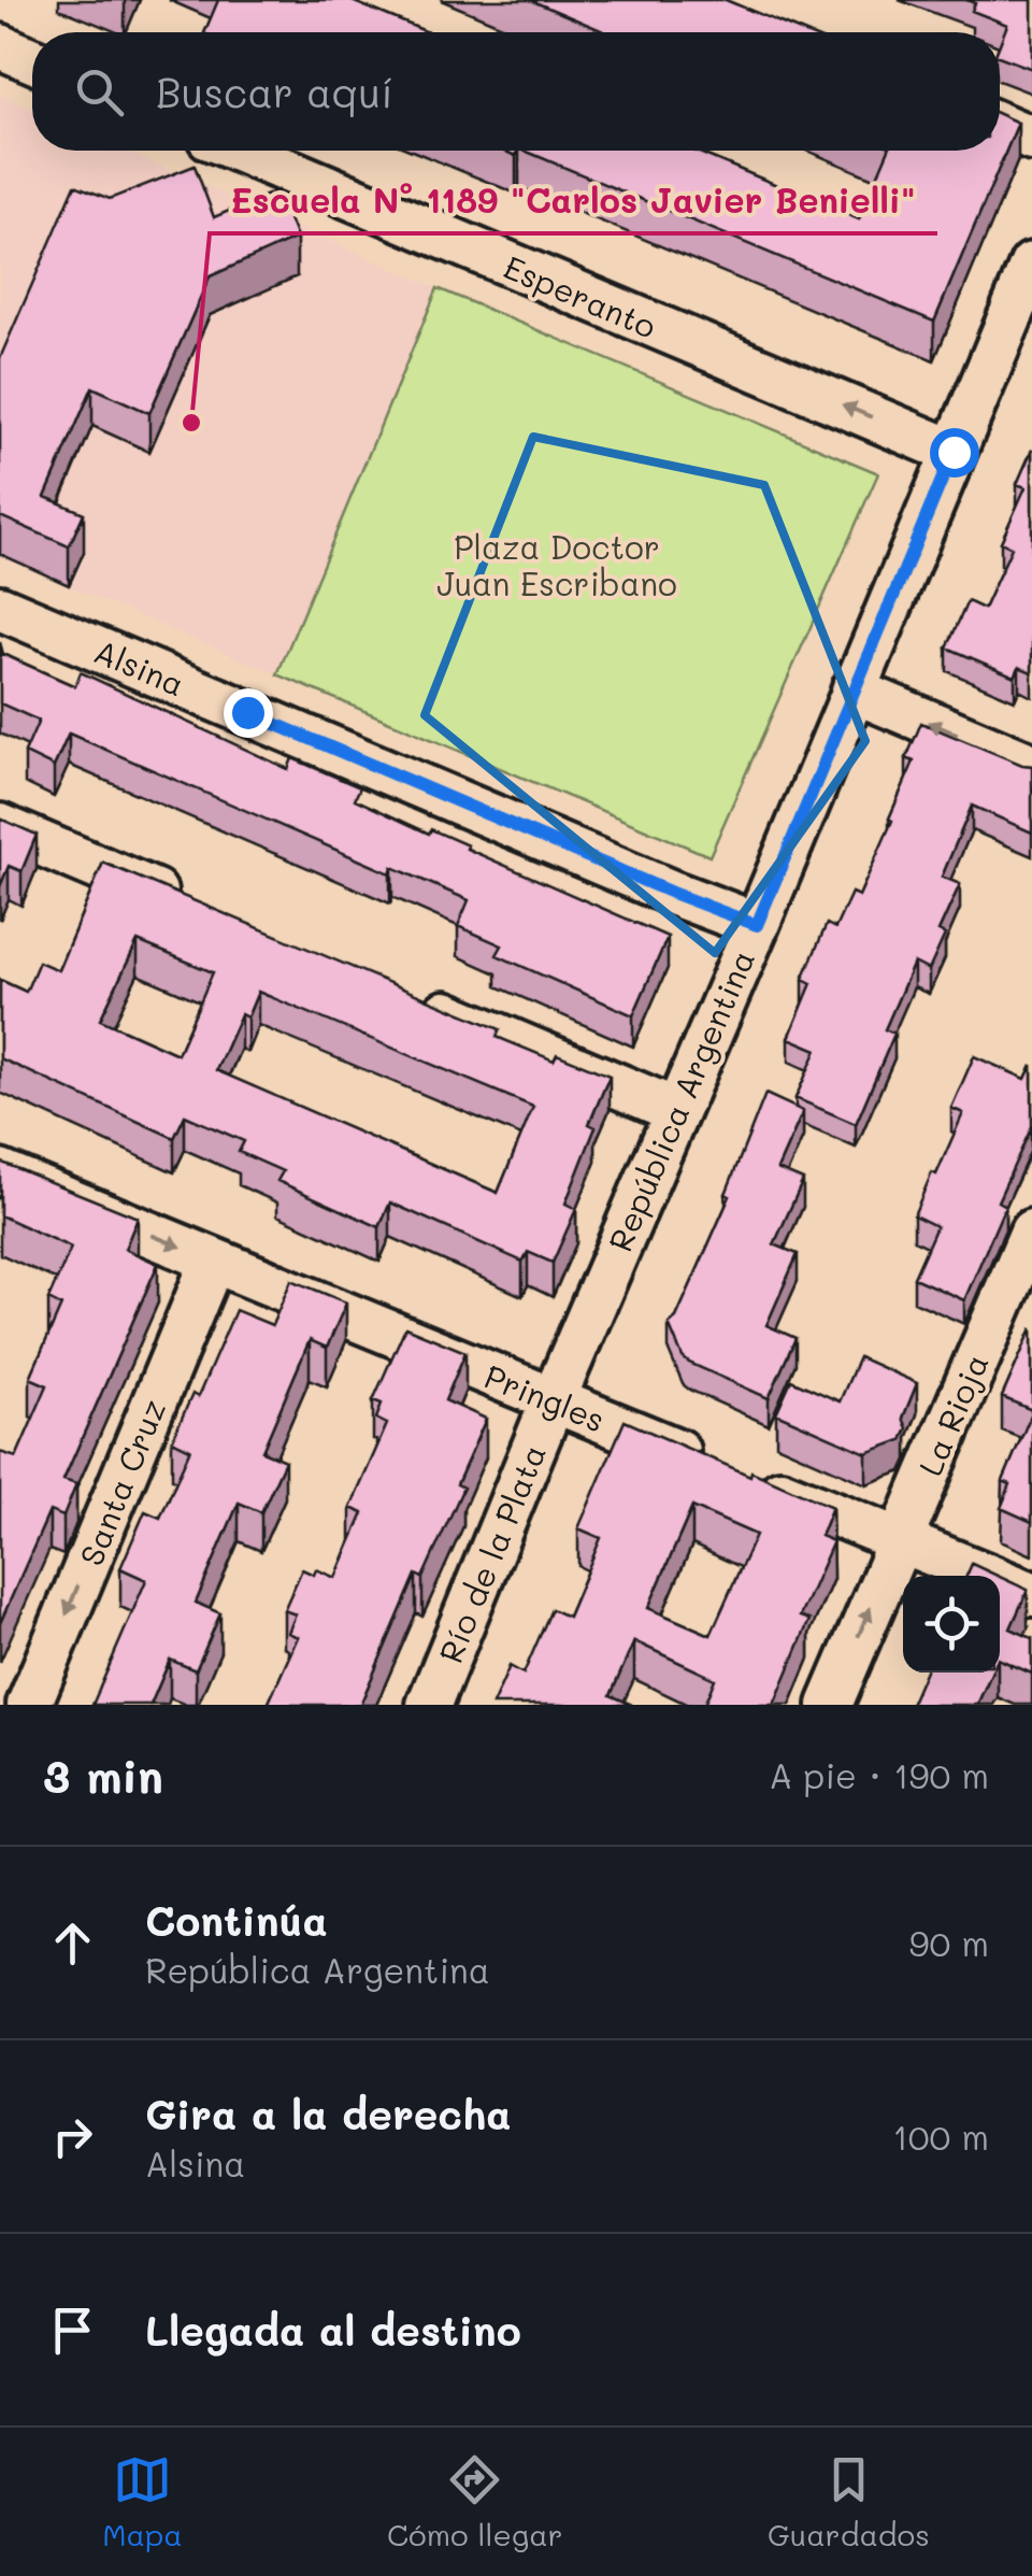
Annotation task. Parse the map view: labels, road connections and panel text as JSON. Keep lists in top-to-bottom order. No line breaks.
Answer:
{"streets":{"street":["Esperanto","Alsina","República Argentina","Pringles","La Rioja","Santa Cruz","Río de la Plata"]},"crossings":[["Esperanto","República Argentina"],["Alsina","República Argentina"],["República Argentina","Pringles"],["República Argentina","Río de la Plata"],["Pringles","La Rioja"],["Pringles","Santa Cruz"],["Pringles","Río de la Plata"]],"one_way":["Esperanto","Santa Cruz"],"parks":["Plaza Doctor Juan Escribano"],"places":["Escuela N° 1189 \"Carlos Javier Benielli\""],"page":{"search":"Buscar aquí","heading":["3 min","A pie · 190 m"],"list":[["Continúa","República Argentina","90 m"],["Gira a la derecha","Alsina","100 m"],"Llegada al destino"],"nav":["Mapa","Cómo llegar","Guardados"]}}
